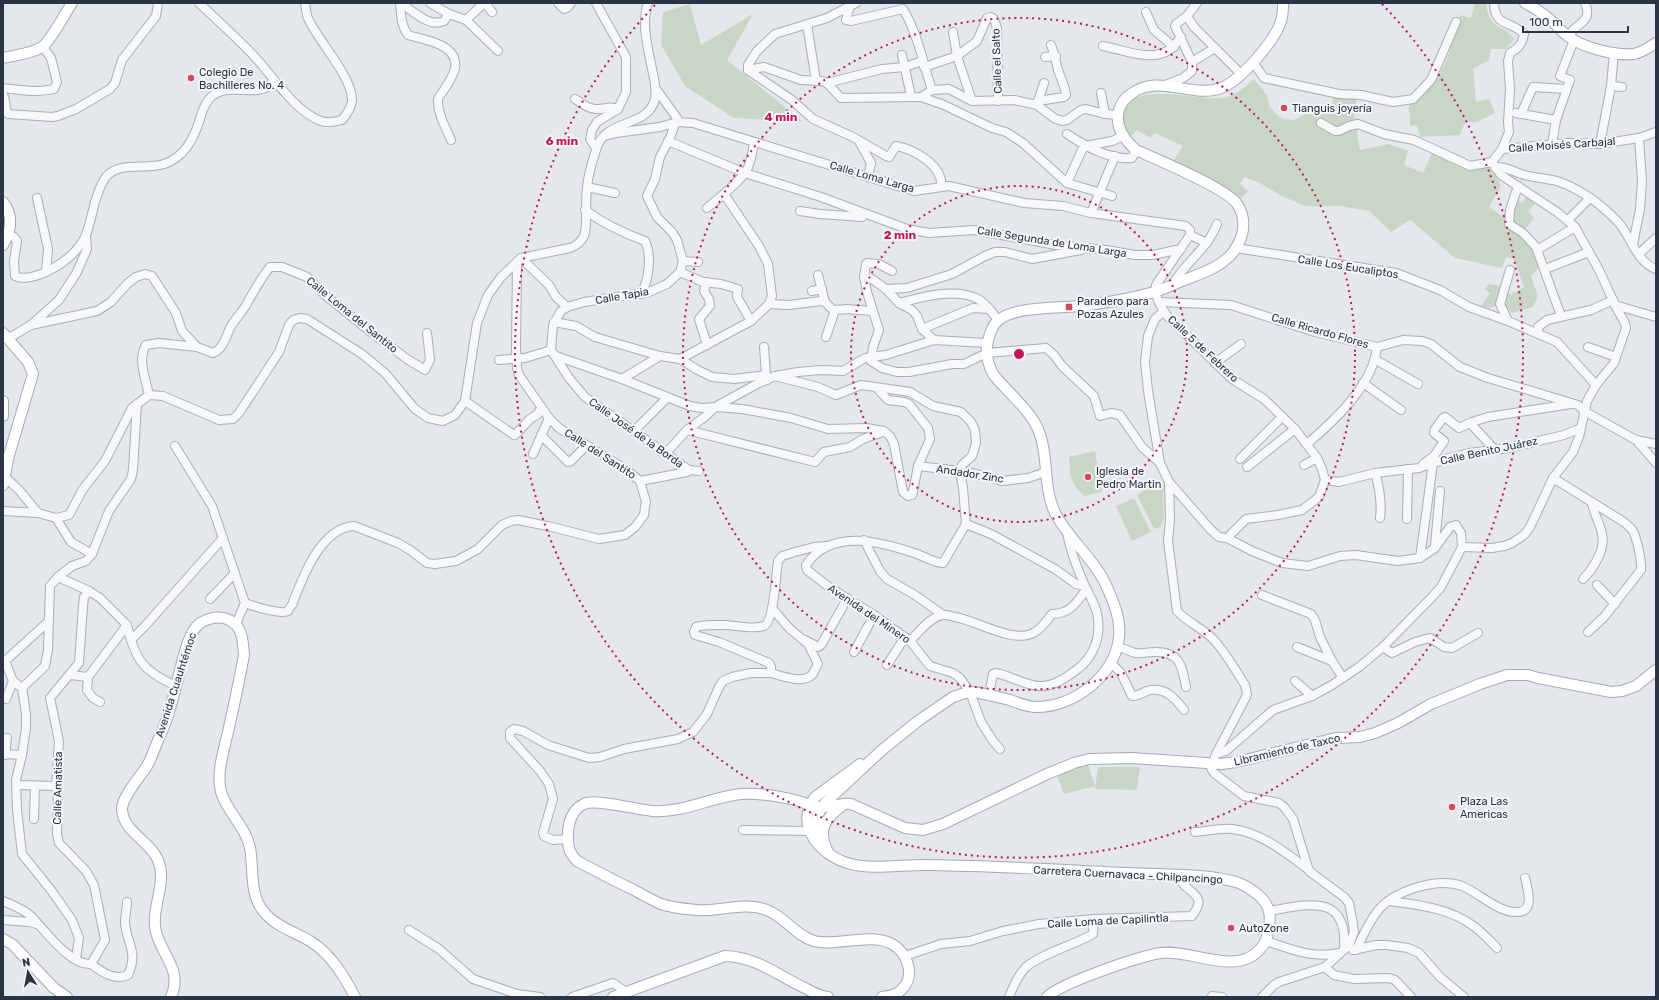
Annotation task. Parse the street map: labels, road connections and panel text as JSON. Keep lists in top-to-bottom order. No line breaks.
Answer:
{"streets":{"main road":["Avenida Cuauhtémoc","Libramiento de Taxco","Carretera Cuernavaca - Chilpancingo"],"street":["Calle el Salto","Calle Moisés Carbajal","Calle Loma Larga","Calle Segunda de Loma Larga","Calle Los Eucaliptos","Calle Tapia","Calle Loma del Santito","Calle Ricardo Flores","Calle 5 de Febrero","Calle José de la Borda","Calle Benito Juárez","Calle del Santito","Andador Zinc","Avenida del Minero","Calle Amatista","Calle Loma de Capilintla"]},"crossings":[["Calle Ricardo Flores","Calle 5 de Febrero"],["Calle 5 de Febrero","Calle Benito Juárez"],["Carretera Cuernavaca - Chilpancingo","Calle Loma de Capilintla"]],"places":{"other":["Colegio De Bachilleres No. 4","Tianguis joyería","Iglesia de Pedro Martin","Plaza Las Americas","AutoZone"],"transit":["Paradero para Pozas Azules"]},"scale_bar":"100 m","north":"top","rings":["4 min","6 min","2 min"]}
